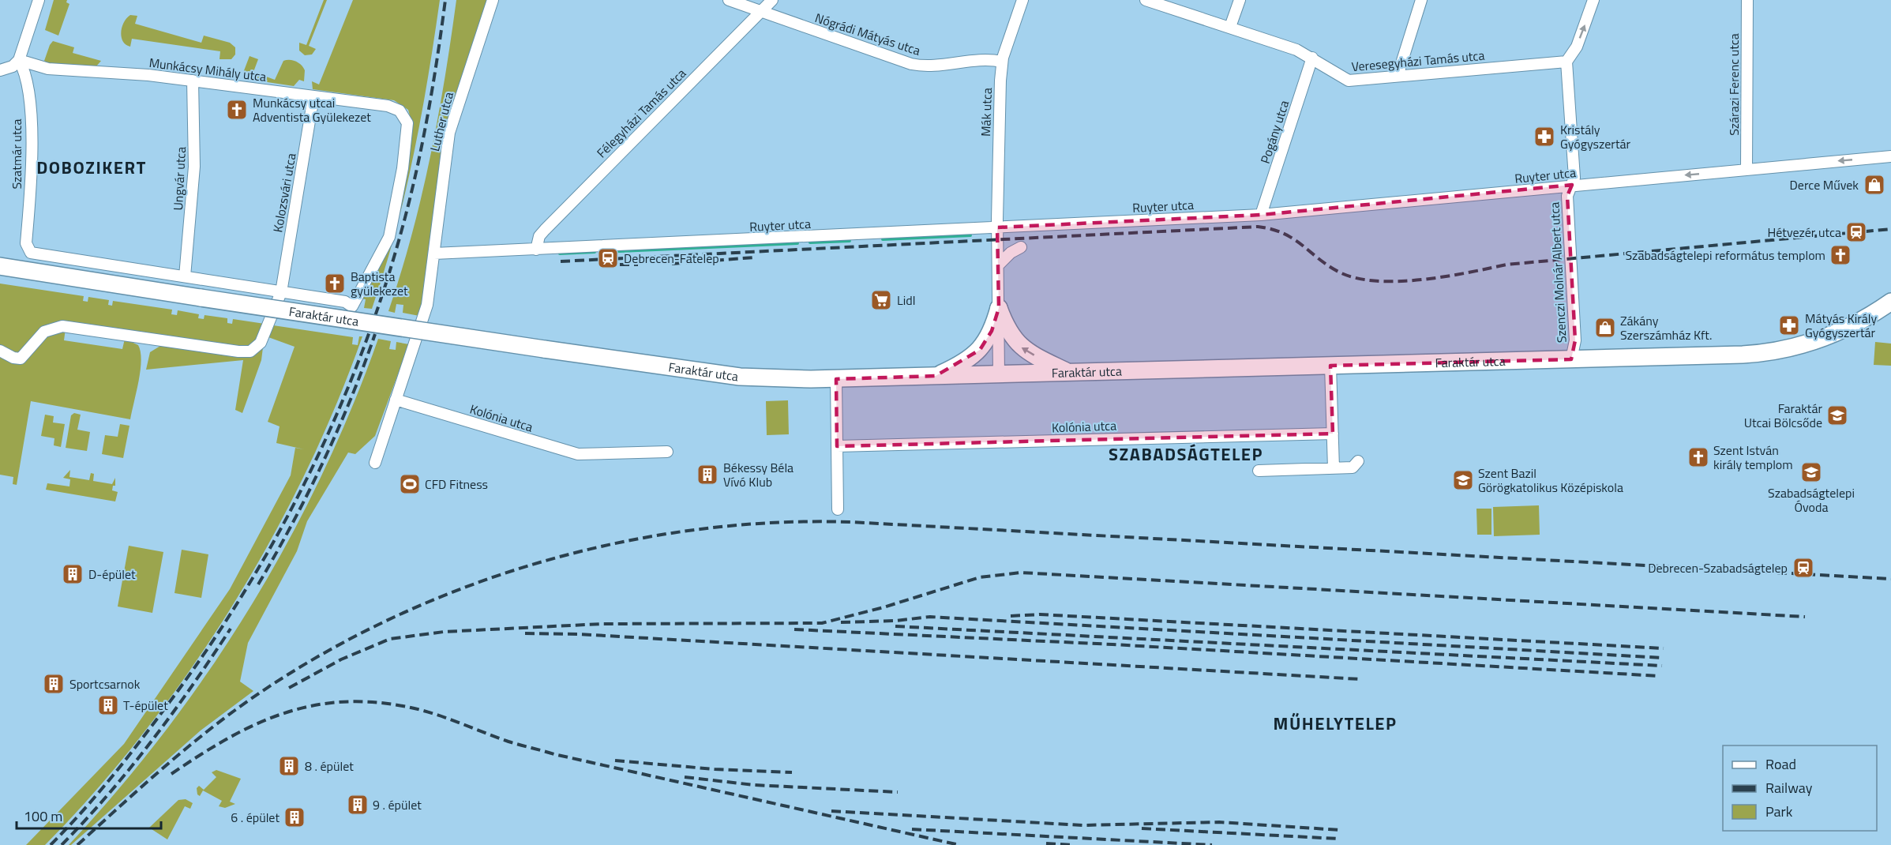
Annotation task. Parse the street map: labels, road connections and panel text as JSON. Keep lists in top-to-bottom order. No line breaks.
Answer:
{"streets":{"main road":["Faraktár utca"],"street":["Nógrádi Mátyás utca","Veresegyházi Tamás utca","Munkácsy Mihály utca","Szárazi Ferenc utca","Mák utca","Félegyházi Tamás utca","Luther utca","Pogány utca","Szatmár utca","Ruyter utca","Ungvár utca","Kolozsvári utca","Szenczi Molnár Albert utca","Kolónia utca"]},"crossings":[["Nógrádi Mátyás utca","Mák utca"],["Nógrádi Mátyás utca","Félegyházi Tamás utca"],["Veresegyházi Tamás utca","Pogány utca"],["Veresegyházi Tamás utca","Szenczi Molnár Albert utca"],["Munkácsy Mihály utca","Szatmár utca"],["Munkácsy Mihály utca","Ungvár utca"],["Munkácsy Mihály utca","Kolozsvári utca"],["Munkácsy Mihály utca","Faraktár utca"],["Szárazi Ferenc utca","Ruyter utca"],["Mák utca","Ruyter utca"],["Mák utca","Faraktár utca"],["Félegyházi Tamás utca","Ruyter utca"],["Luther utca","Ruyter utca"],["Luther utca","Kolónia utca"],["Pogány utca","Ruyter utca"],["Szatmár utca","Faraktár utca"],["Ruyter utca","Szenczi Molnár Albert utca"],["Ungvár utca","Faraktár utca"],["Kolozsvári utca","Faraktár utca"],["Szenczi Molnár Albert utca","Faraktár utca"]],"districts":["DOBOZIKERT","SZABADSÁGTELEP","MŰHELYTELEP"],"places":{"church":["Munkácsy utcai Adventista Gyülekezet","Szabadságtelepi református templom","Baptista gyülekezet","Szent István király templom"],"pharmacy":["Kristály Gyógyszertár","Mátyás Király Gyógyszertár"],"shop":["Derce Művek","Zákány Szerszámház Kft."],"station":["Hétvezér utca","Debrecen-Fatelep","Debrecen-Szabadságtelep"],"supermarket":["Lidl"],"school or university":["Faraktár Utcai Bölcsőde","Szabadságtelepi Óvoda","Szent Bazil Görögkatolikus Középiskola"],"building":["Békessy Béla Vívó Klub","D-épület","Sportcsarnok","T-épület","8 . épület","9 . épület","6 . épület"],"sports":["CFD Fitness"]},"legend":["Road","Railway","Park"],"scale_bar":"100 m"}
